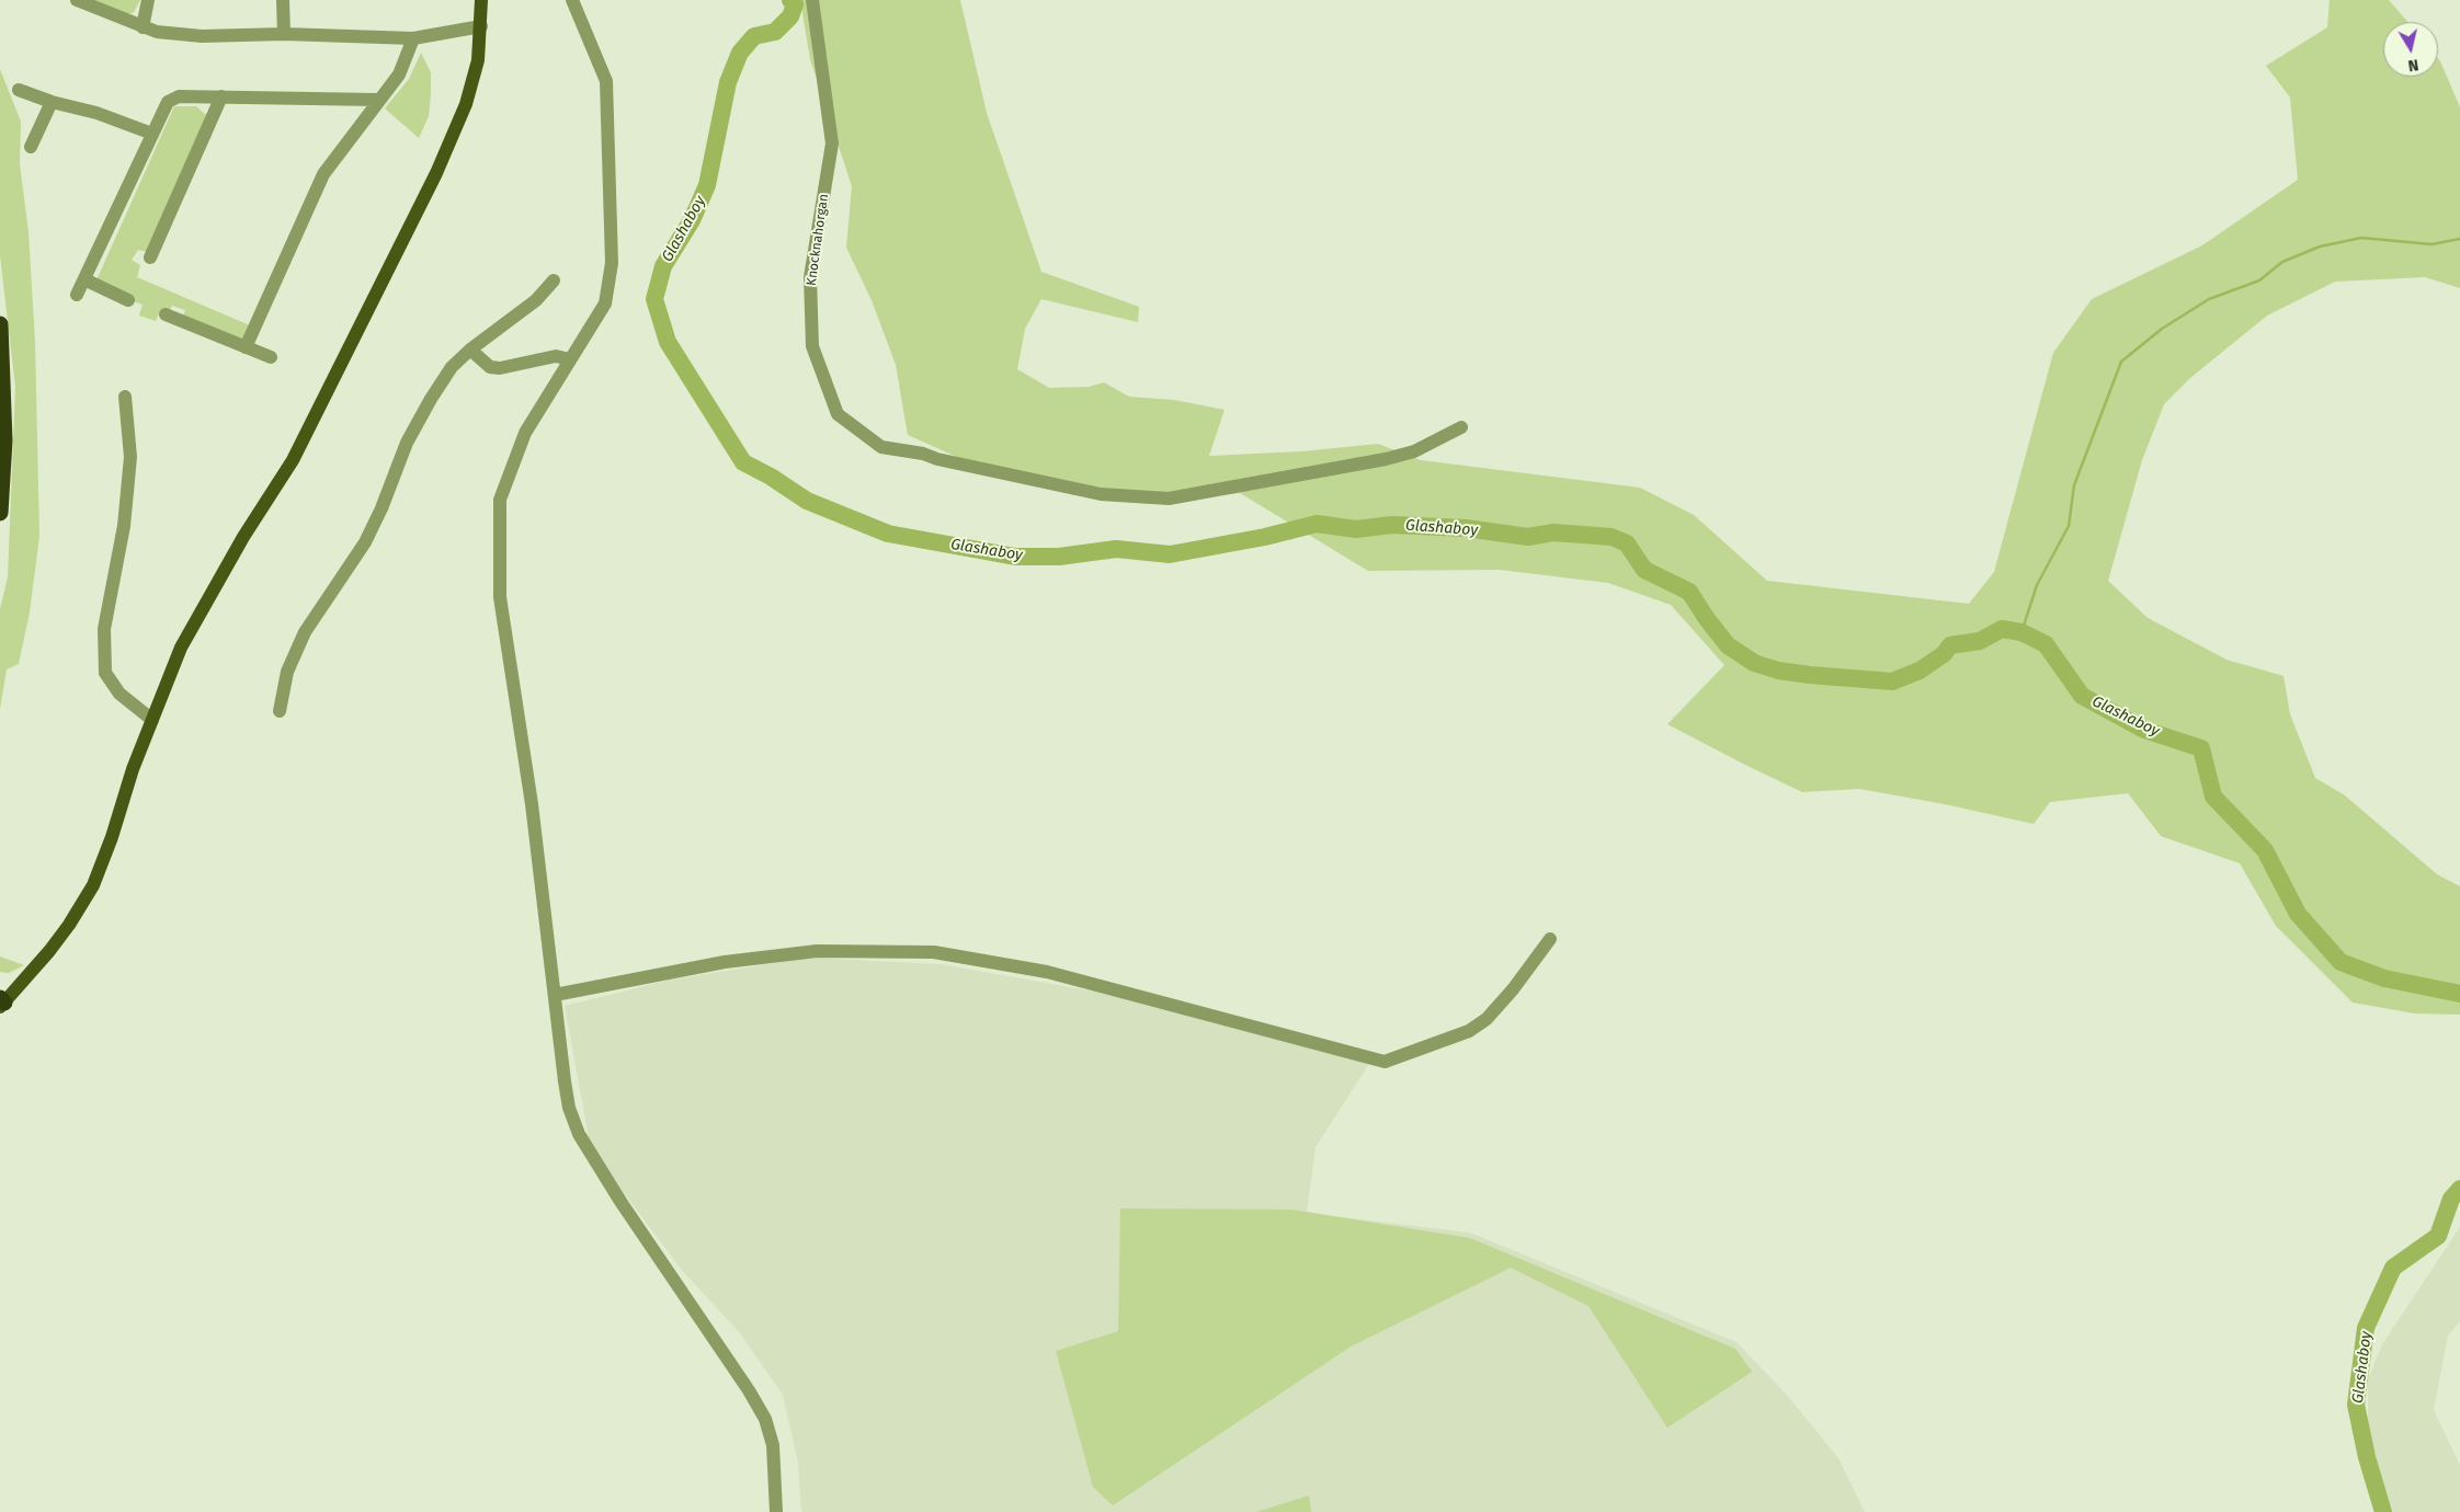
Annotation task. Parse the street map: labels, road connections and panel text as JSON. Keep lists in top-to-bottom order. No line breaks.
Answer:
{"streets":{"street":["Knocknahorgan"]},"water":["Glashaboy"],"north":"bottom"}
